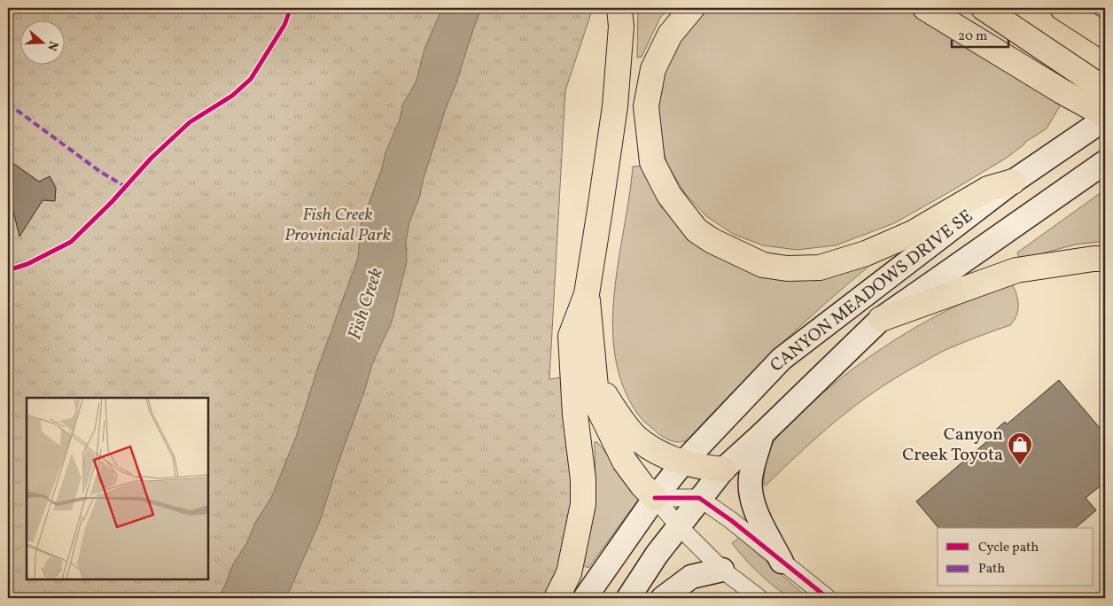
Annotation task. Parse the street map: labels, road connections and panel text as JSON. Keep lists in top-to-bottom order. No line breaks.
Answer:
{"streets":{"main road":["CANYON MEADOWS DRIVE SE"]},"water":["Fish Creek"],"parks":["Fish Creek Provincial Park"],"places":{"shop":["Canyon Creek Toyota"]},"legend":["Cycle path","Path"],"scale_bar":"20 m","north":"right"}
